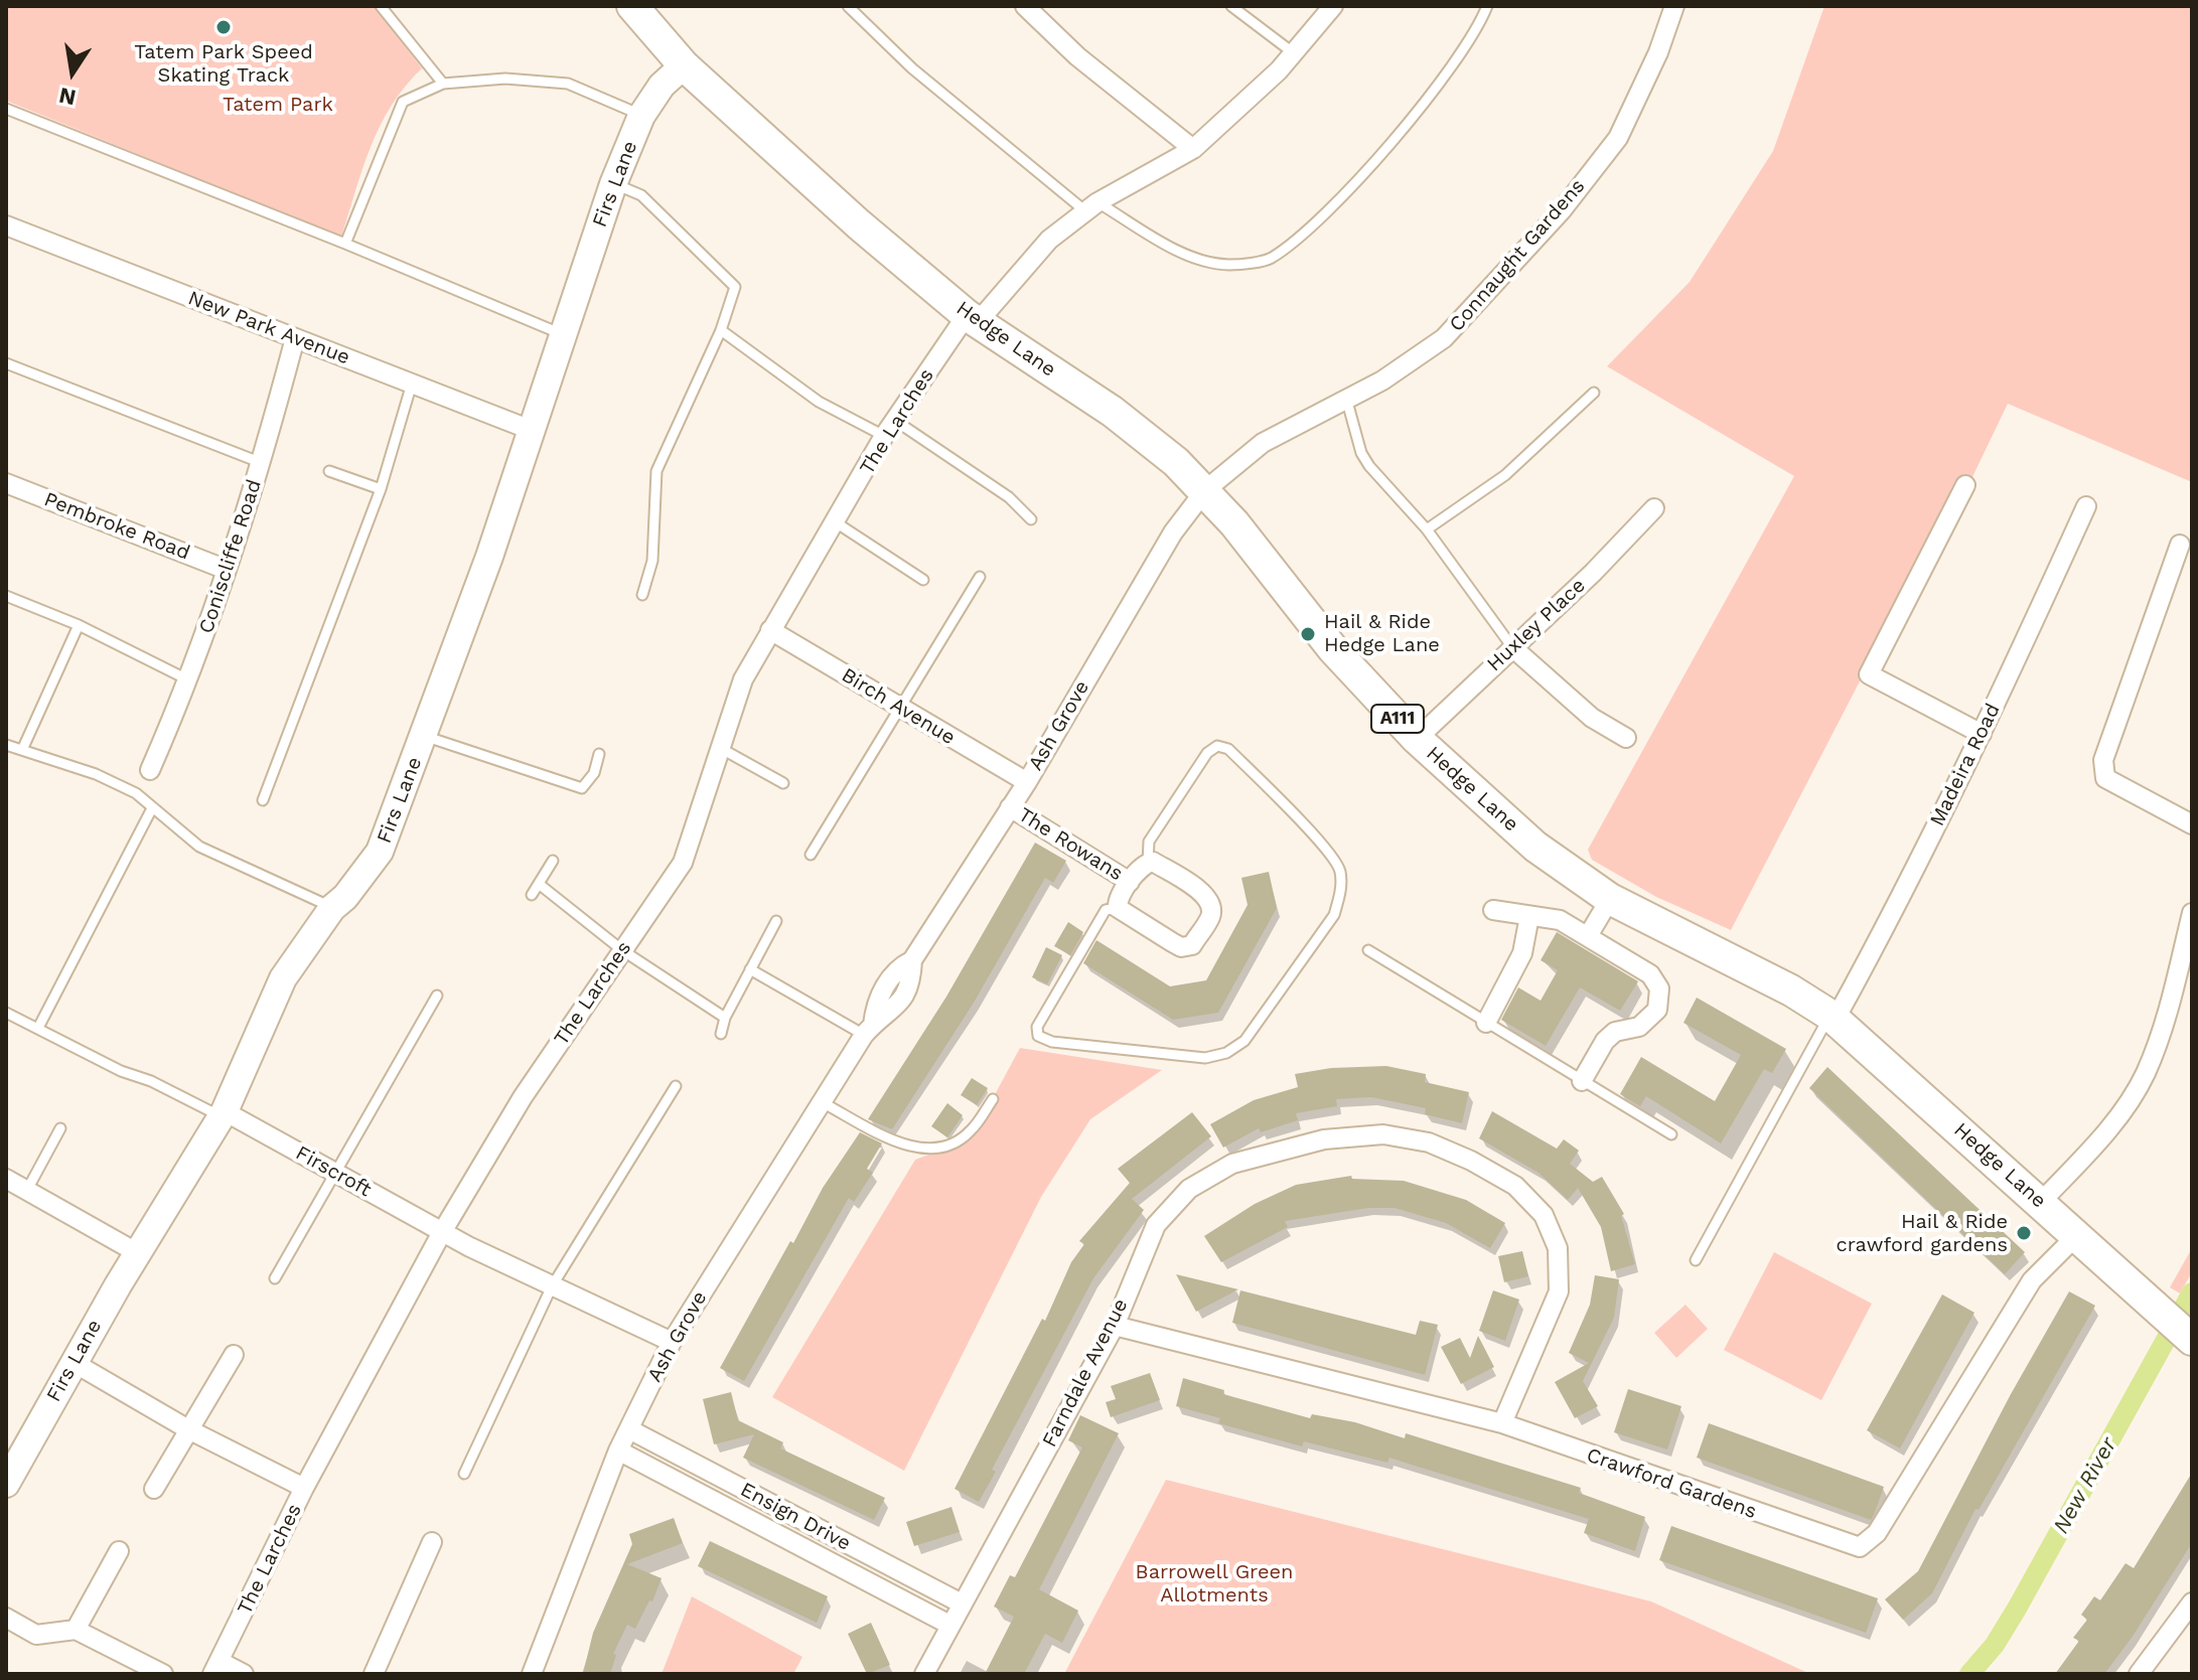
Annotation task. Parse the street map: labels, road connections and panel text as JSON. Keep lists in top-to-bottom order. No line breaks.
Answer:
{"streets":{"main road":["Hedge Lane","A111"],"street":["Firs Lane","Connaught Gardens","New Park Avenue","The Larches","Pembroke Road","Coniscliffe Road","Huxley Place","Birch Avenue","Ash Grove","Madeira Road","The Rowans","Firscroft","Farndale Avenue","Crawford Gardens","Ensign Drive"]},"crossings":[["Firs Lane","New Park Avenue"],["Firs Lane","Hedge Lane"],["Firs Lane","Firscroft"],["Connaught Gardens","Hedge Lane"],["Connaught Gardens","Ash Grove"],["New Park Avenue","Coniscliffe Road"],["Hedge Lane","The Larches"],["Hedge Lane","Huxley Place"],["Hedge Lane","Ash Grove"],["Hedge Lane","Madeira Road"],["Hedge Lane","Crawford Gardens"],["The Larches","Birch Avenue"],["The Larches","Firscroft"],["Pembroke Road","Coniscliffe Road"],["Birch Avenue","Ash Grove"],["Ash Grove","The Rowans"],["Ash Grove","Firscroft"],["Ash Grove","Ensign Drive"],["Farndale Avenue","Crawford Gardens"],["Farndale Avenue","Ensign Drive"]],"water":["New River"],"parks":["Tatem Park","Barrowell Green Allotments"],"places":["Tatem Park Speed Skating Track","Hail & Ride Hedge Lane","Hail & Ride crawford gardens"],"north":"bottom"}
